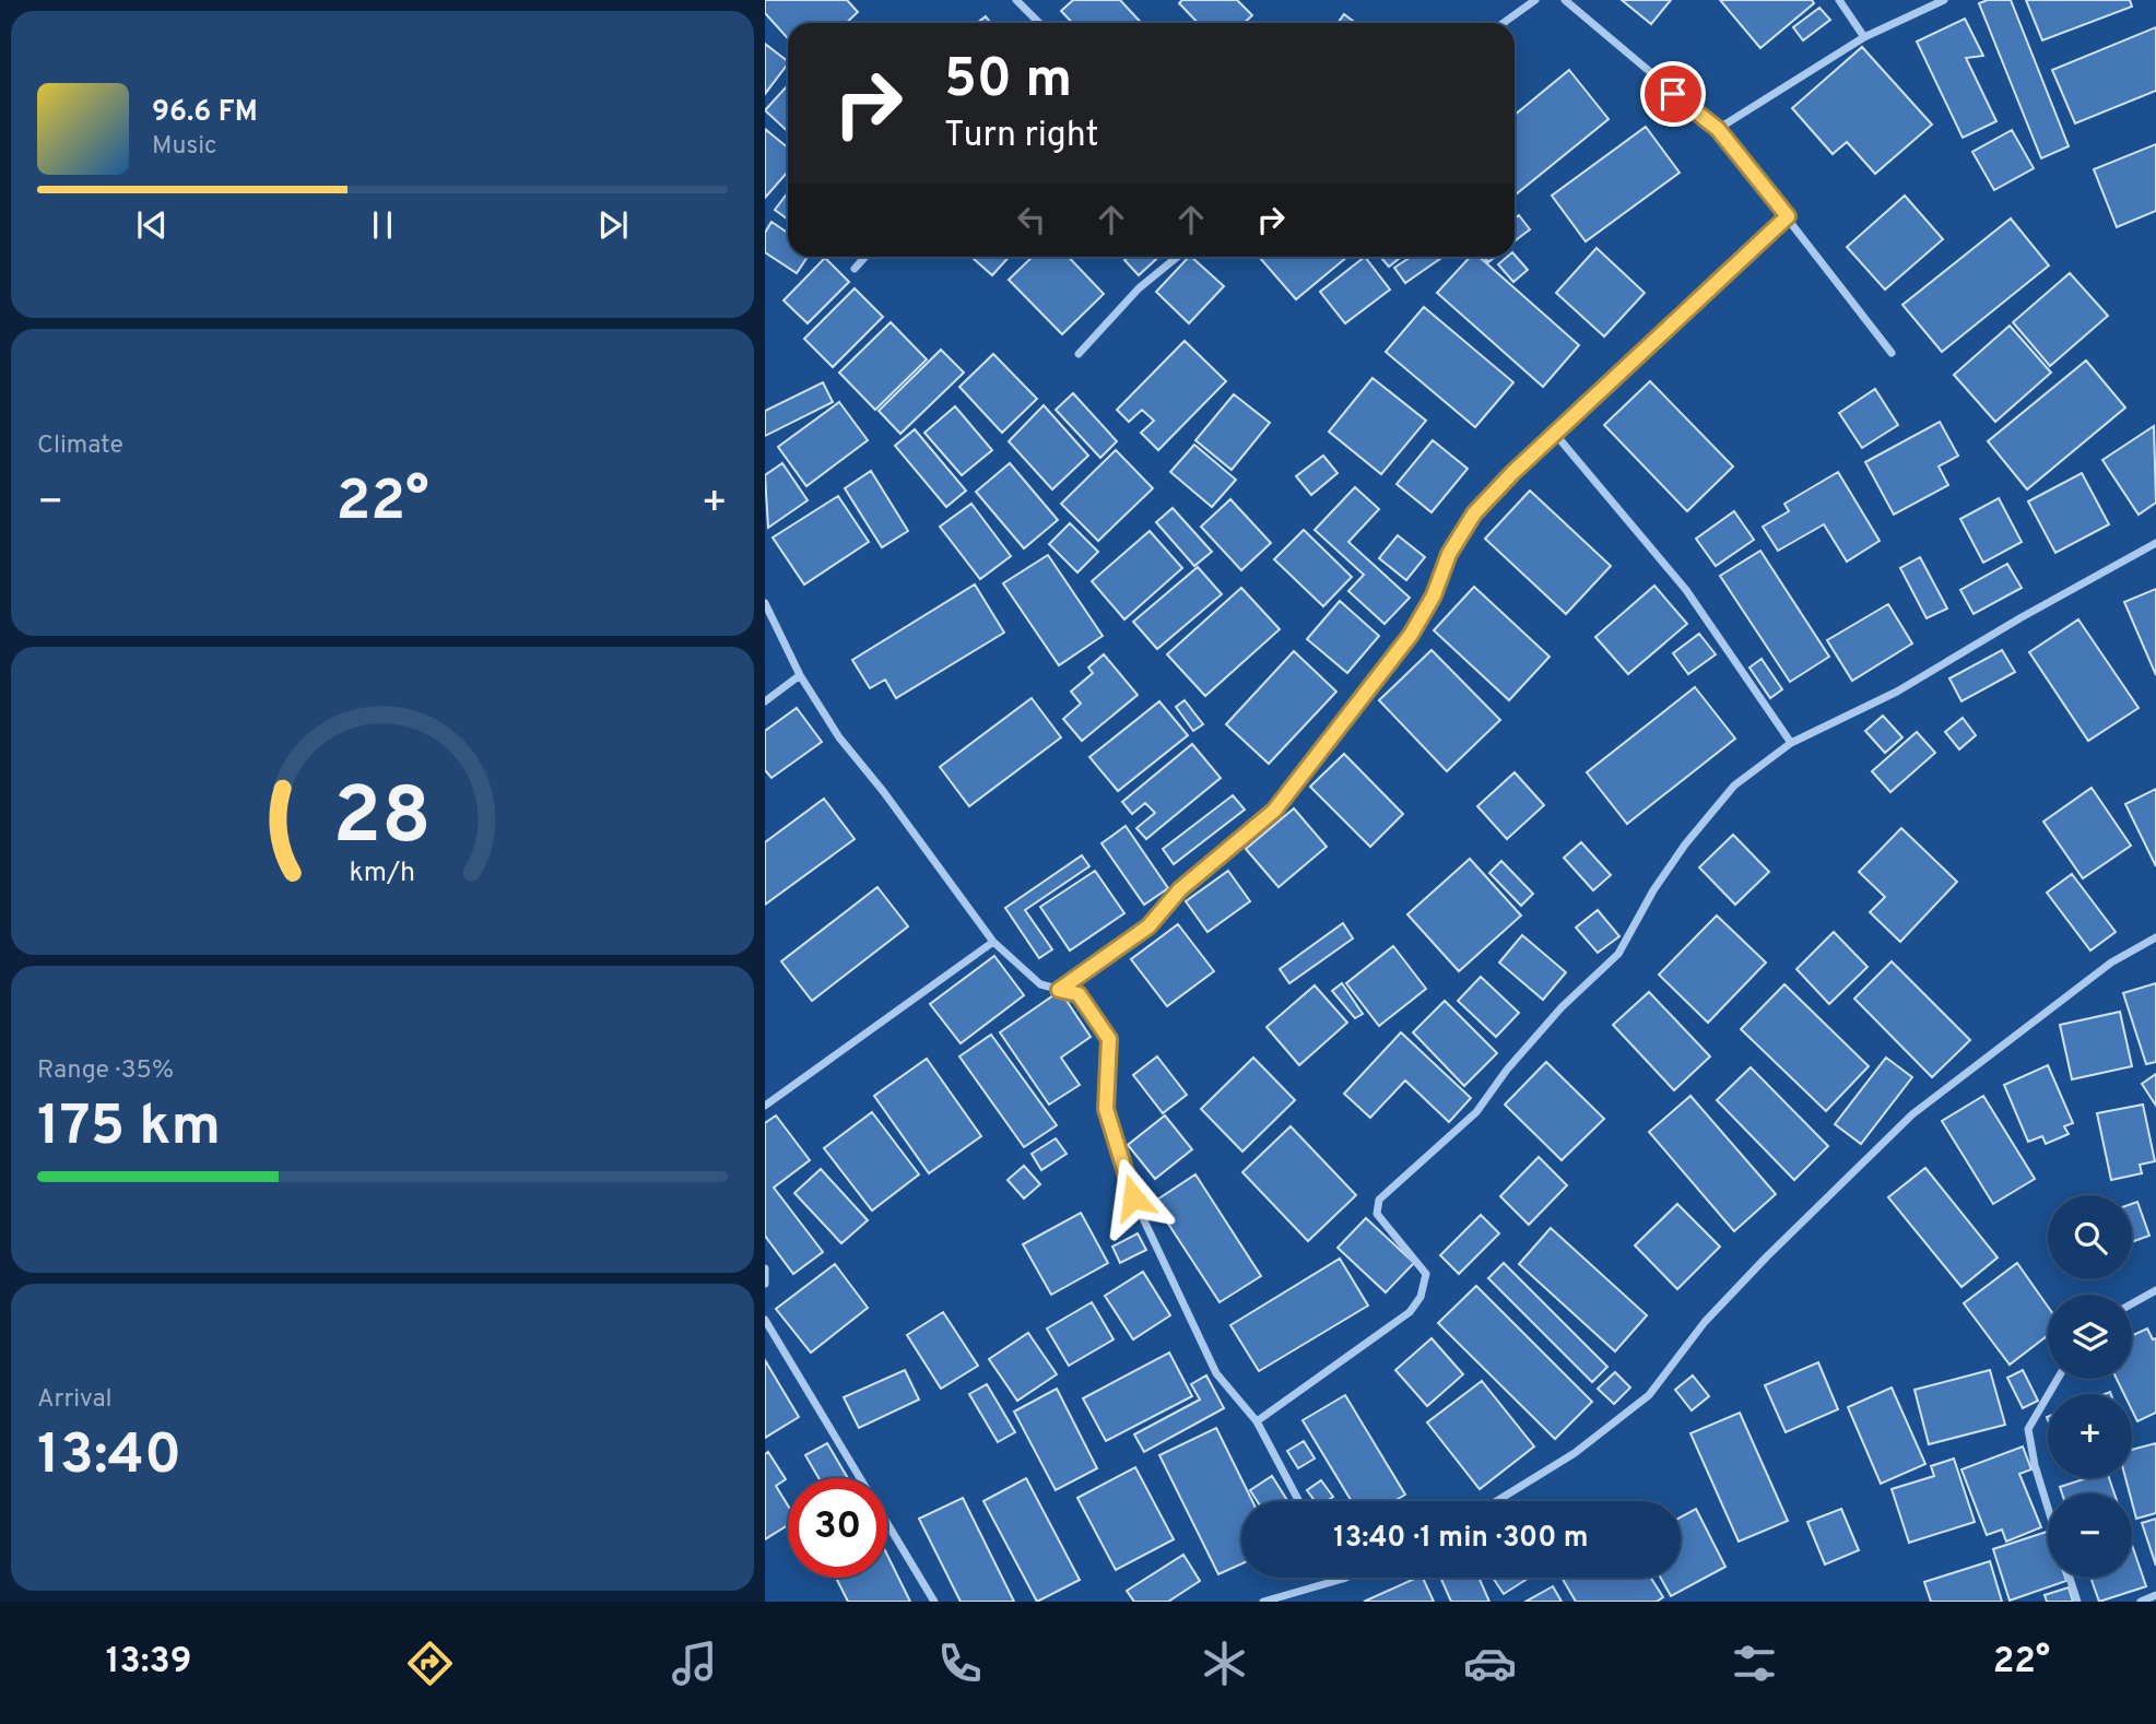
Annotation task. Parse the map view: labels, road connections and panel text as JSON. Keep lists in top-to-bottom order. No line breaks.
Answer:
{"page":{"turn":["50 m","Turn right"],"song":["96.6 FM","Music"],"tile":["Climate",["Range · 35%","175 km"],["Arrival","13:40"]],"heat":["−","22°","+"],"map_buttons":["+","−"],"limit":"30","trip":"13:40 · 1 min · 300 m","tabs":["13:39","22°"],"gauge":["28","km/h"]}}
